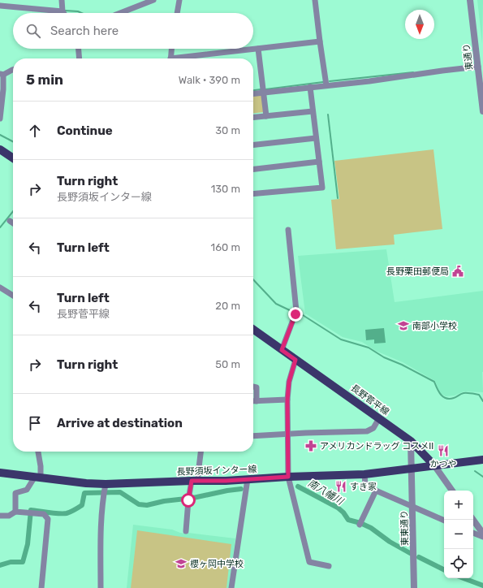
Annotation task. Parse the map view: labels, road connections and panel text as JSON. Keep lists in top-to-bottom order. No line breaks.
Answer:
{"streets":{"main road":["長野菅平線","長野須坂インター線"],"street":["東通り","東東通り"]},"crossings":[["長野菅平線","長野須坂インター線"],["長野菅平線","東東通り"],["長野須坂インター線","東東通り"]],"water":["南八幡川"],"places":{"public building":["長野栗田郵便局"],"school or university":["南部小学校","櫻ヶ岡中学校"],"pharmacy":["アメリカンドラッグ コスメII"],"restaurant":["かつや","すき家"]},"north":"bottom","page":{"search":"Search here","heading":["5 min","Walk · 390 m"],"list":[["Continue","30 m"],["Turn right","長野須坂インター線","130 m"],["Turn left","160 m"],["Turn left","長野菅平線","20 m"],["Turn right","50 m"],"Arrive at destination"],"map_buttons":["+","−"]}}
